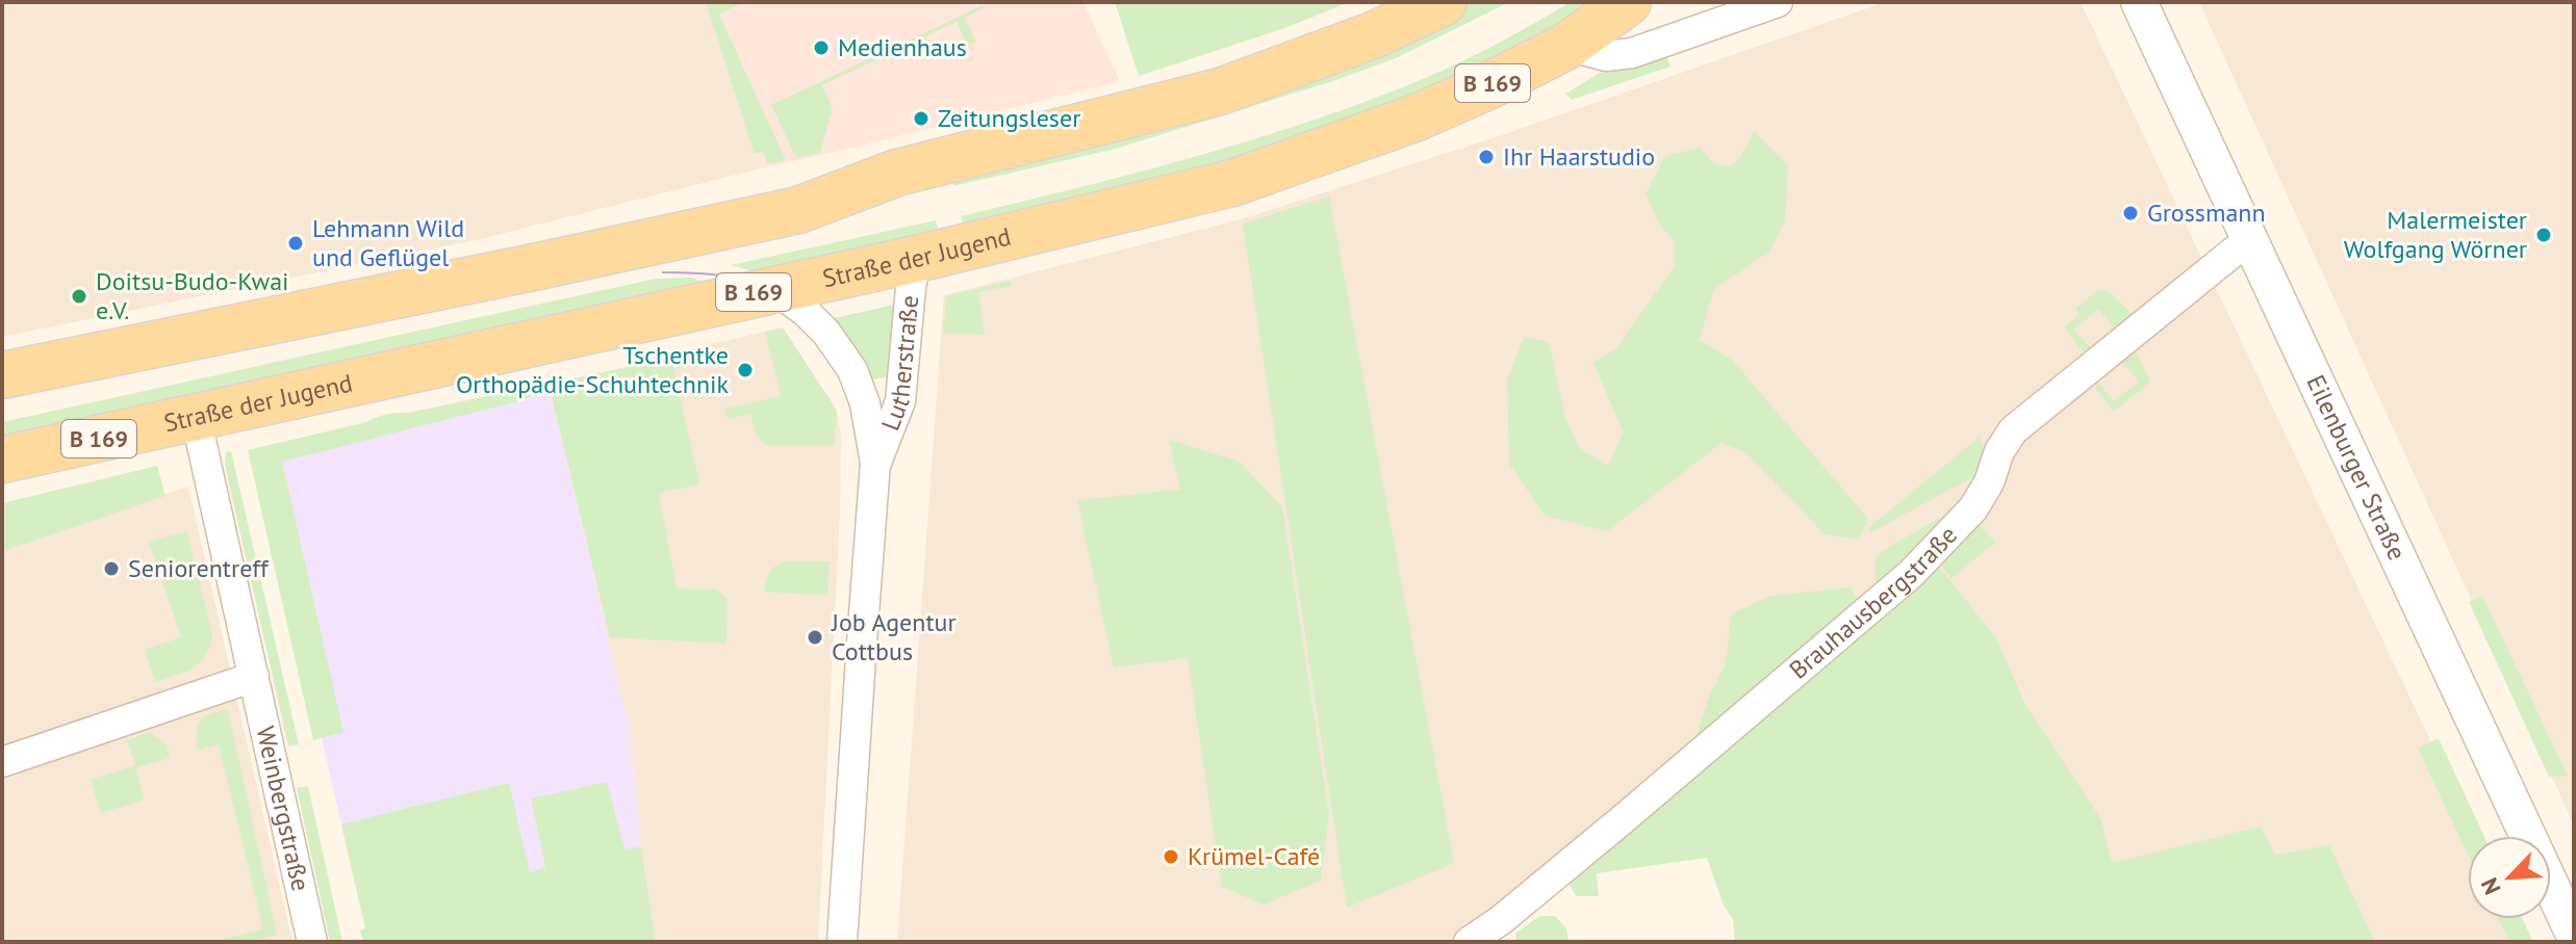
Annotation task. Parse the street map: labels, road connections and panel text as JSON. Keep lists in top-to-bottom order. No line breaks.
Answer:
{"streets":{"main road":["B 169","Straße der Jugend"],"street":["Lutherstraße","Eilenburger Straße","Brauhausbergstraße","Weinbergstraße"]},"crossings":[["Straße der Jugend","Lutherstraße"],["Straße der Jugend","Weinbergstraße"],["Eilenburger Straße","Brauhausbergstraße"]],"places":["Medienhaus","Zeitungsleser","Ihr Haarstudio","Grossmann","Malermeister Wolfgang Wörner","Lehmann Wild und Geflügel","Doitsu-Budo-Kwai e.V.","Tschentke Orthopädie-Schuhtechnik","Seniorentreff","Job Agentur Cottbus","Krümel-Café"],"north":"bottom left"}
